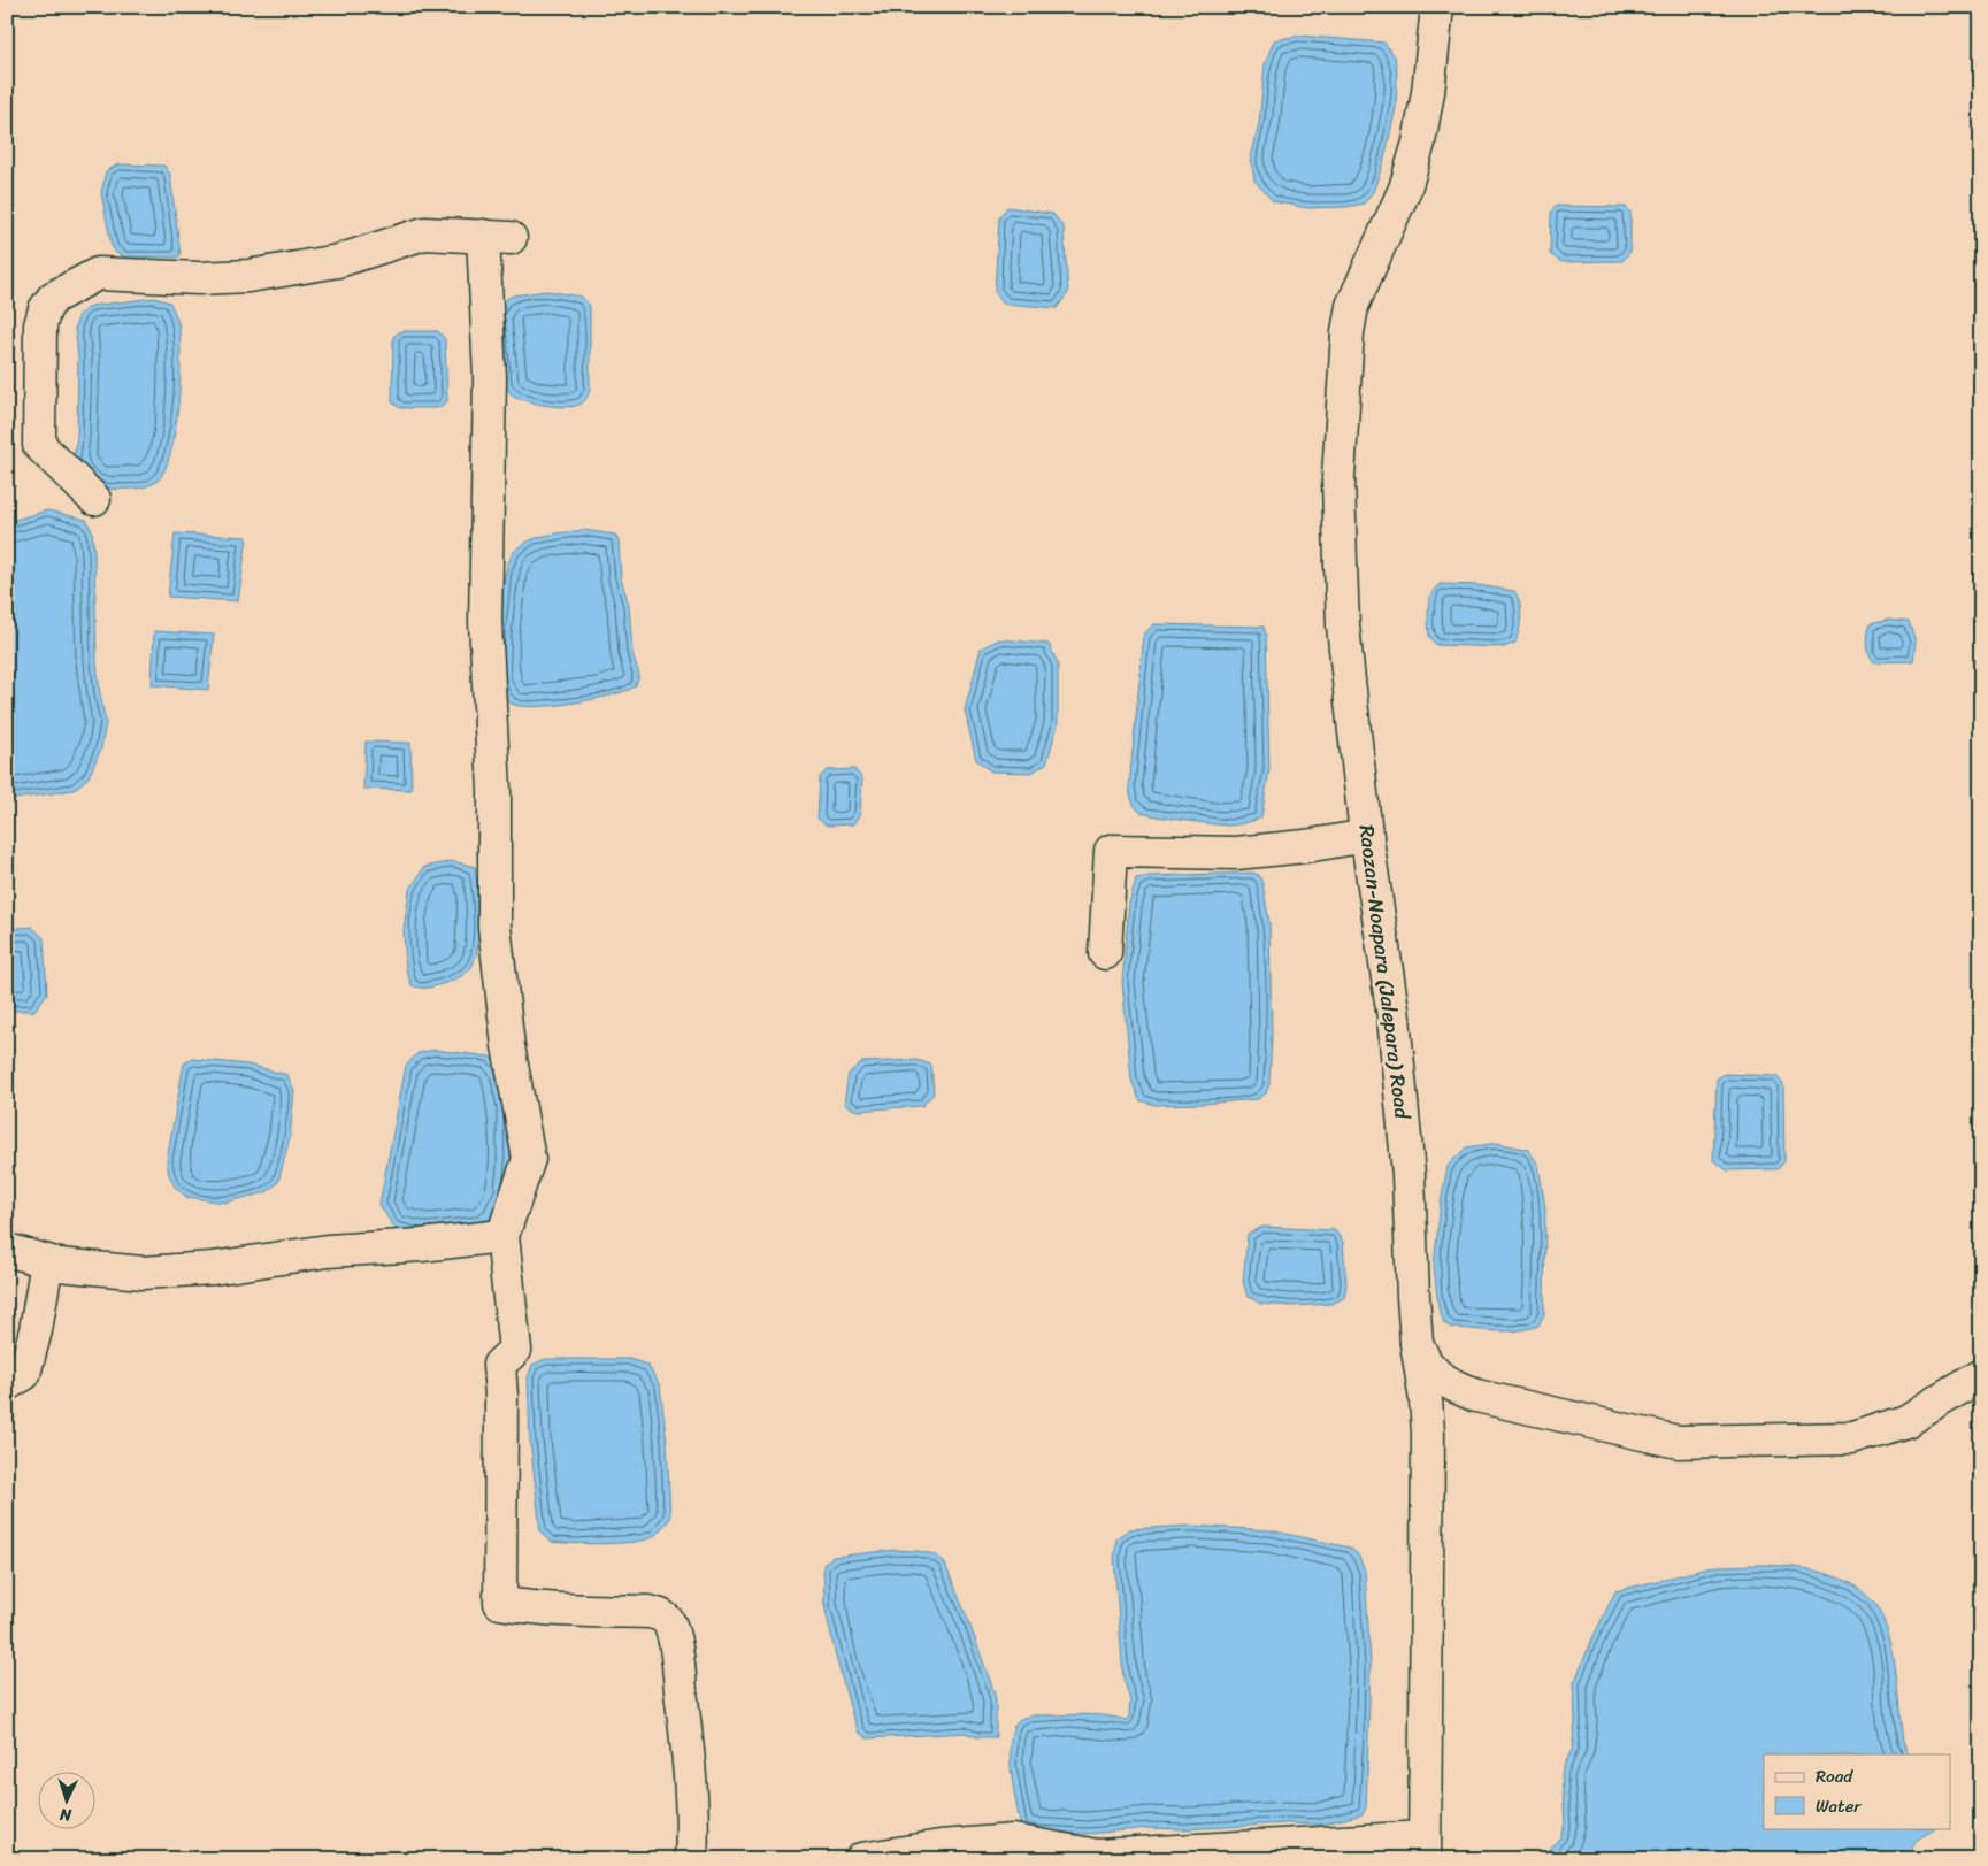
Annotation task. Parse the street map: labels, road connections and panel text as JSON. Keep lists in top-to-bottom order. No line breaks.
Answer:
{"streets":{"street":["Raozan-Noapara (Jalepara) Road"]},"legend":["Road","Water"],"north":"bottom"}
